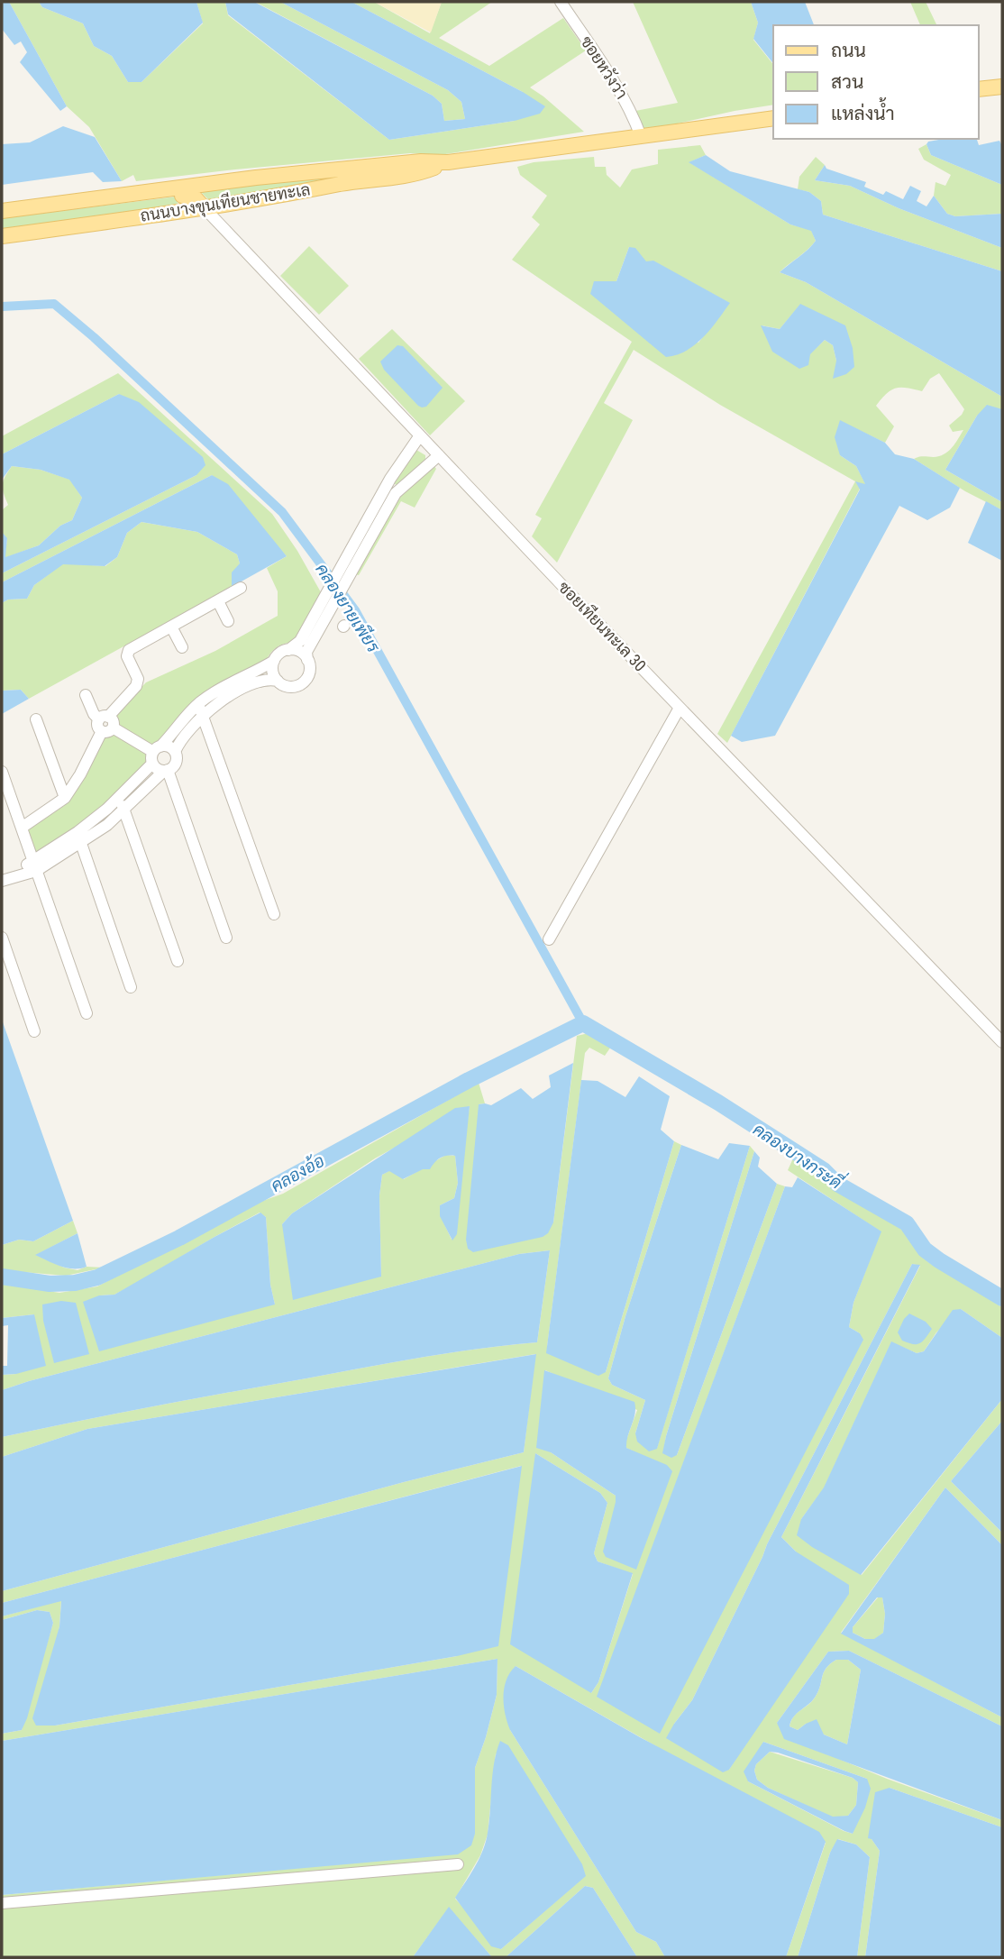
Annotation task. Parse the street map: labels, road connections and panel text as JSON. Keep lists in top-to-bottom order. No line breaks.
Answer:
{"streets":{"main road":["ถนนบางขุนเทียนชายทะเล"],"street":["ซอยหวังว่า","ซอยเทียนทะเล 30"]},"crossings":[["ซอยหวังว่า","ถนนบางขุนเทียนชายทะเล"],["ถนนบางขุนเทียนชายทะเล","ซอยเทียนทะเล 30"]],"water":["คลองยายเพียร","คลองบางกระดี่","คลองอ้อ"],"legend":["ถนน","สวน","แหล่งน้ำ"]}
